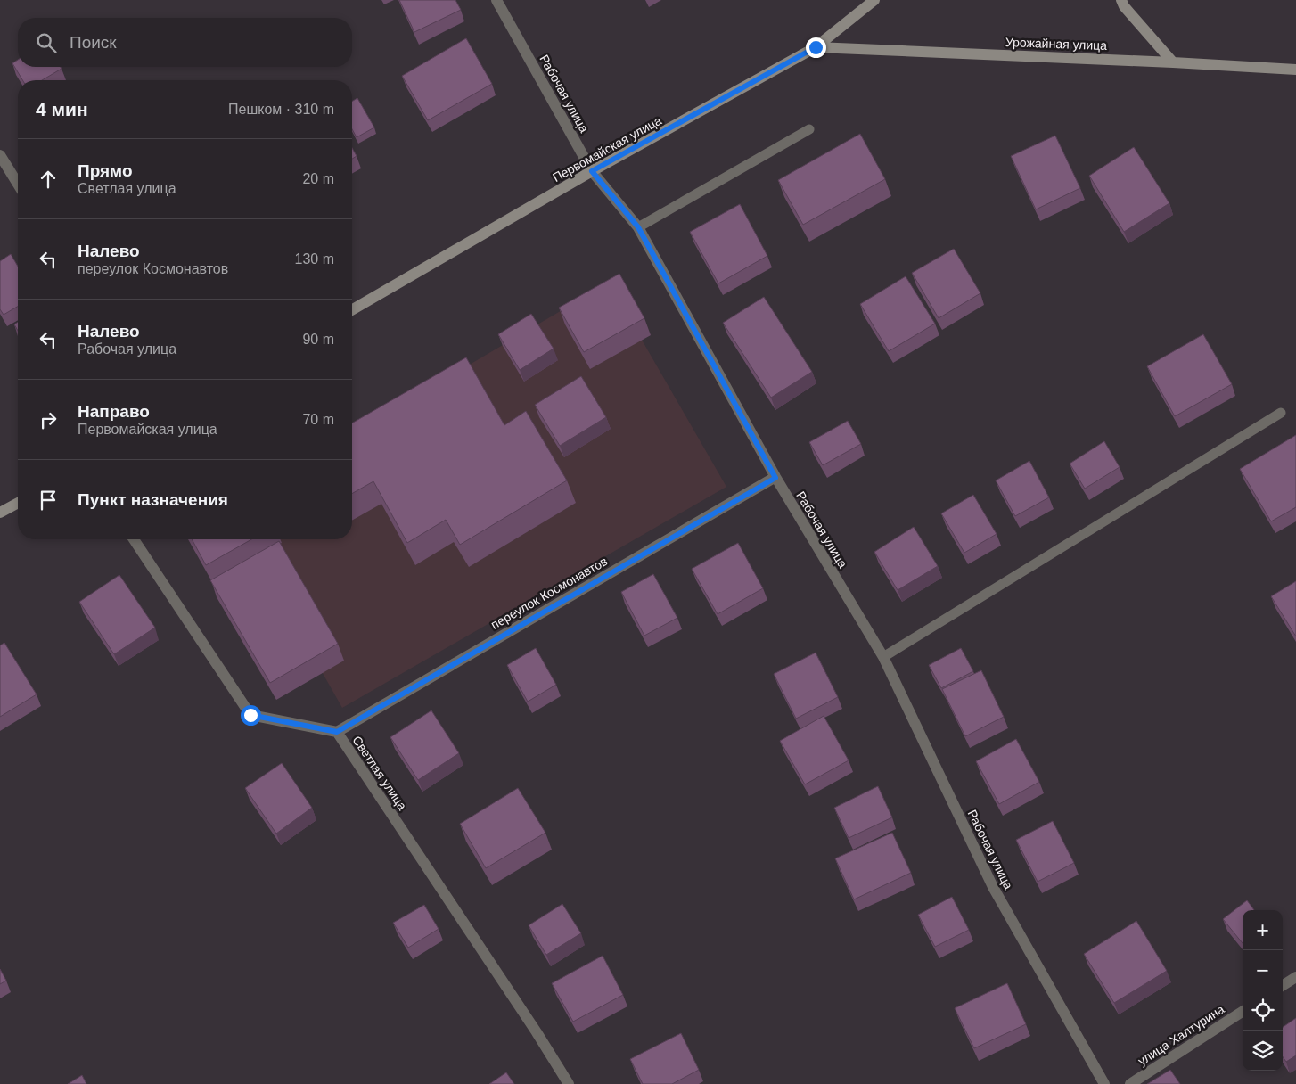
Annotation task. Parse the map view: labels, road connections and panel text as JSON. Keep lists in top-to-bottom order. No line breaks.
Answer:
{"streets":{"main road":["Урожайная улица","Первомайская улица"],"street":["Рабочая улица","переулок Космонавтов","Светлая улица","улица Халтурина"]},"crossings":[["Урожайная улица","Первомайская улица"],["Рабочая улица","Первомайская улица"],["Рабочая улица","переулок Космонавтов"],["переулок Космонавтов","Светлая улица"]],"page":{"search":"Поиск","heading":["4 мин","Пешком · 310 m"],"list":[["Прямо","Светлая улица","20 m"],["Налево","переулок Космонавтов","130 m"],["Налево","Рабочая улица","90 m"],["Направо","Первомайская улица","70 m"],"Пункт назначения"],"map_buttons":["+","−"]}}
